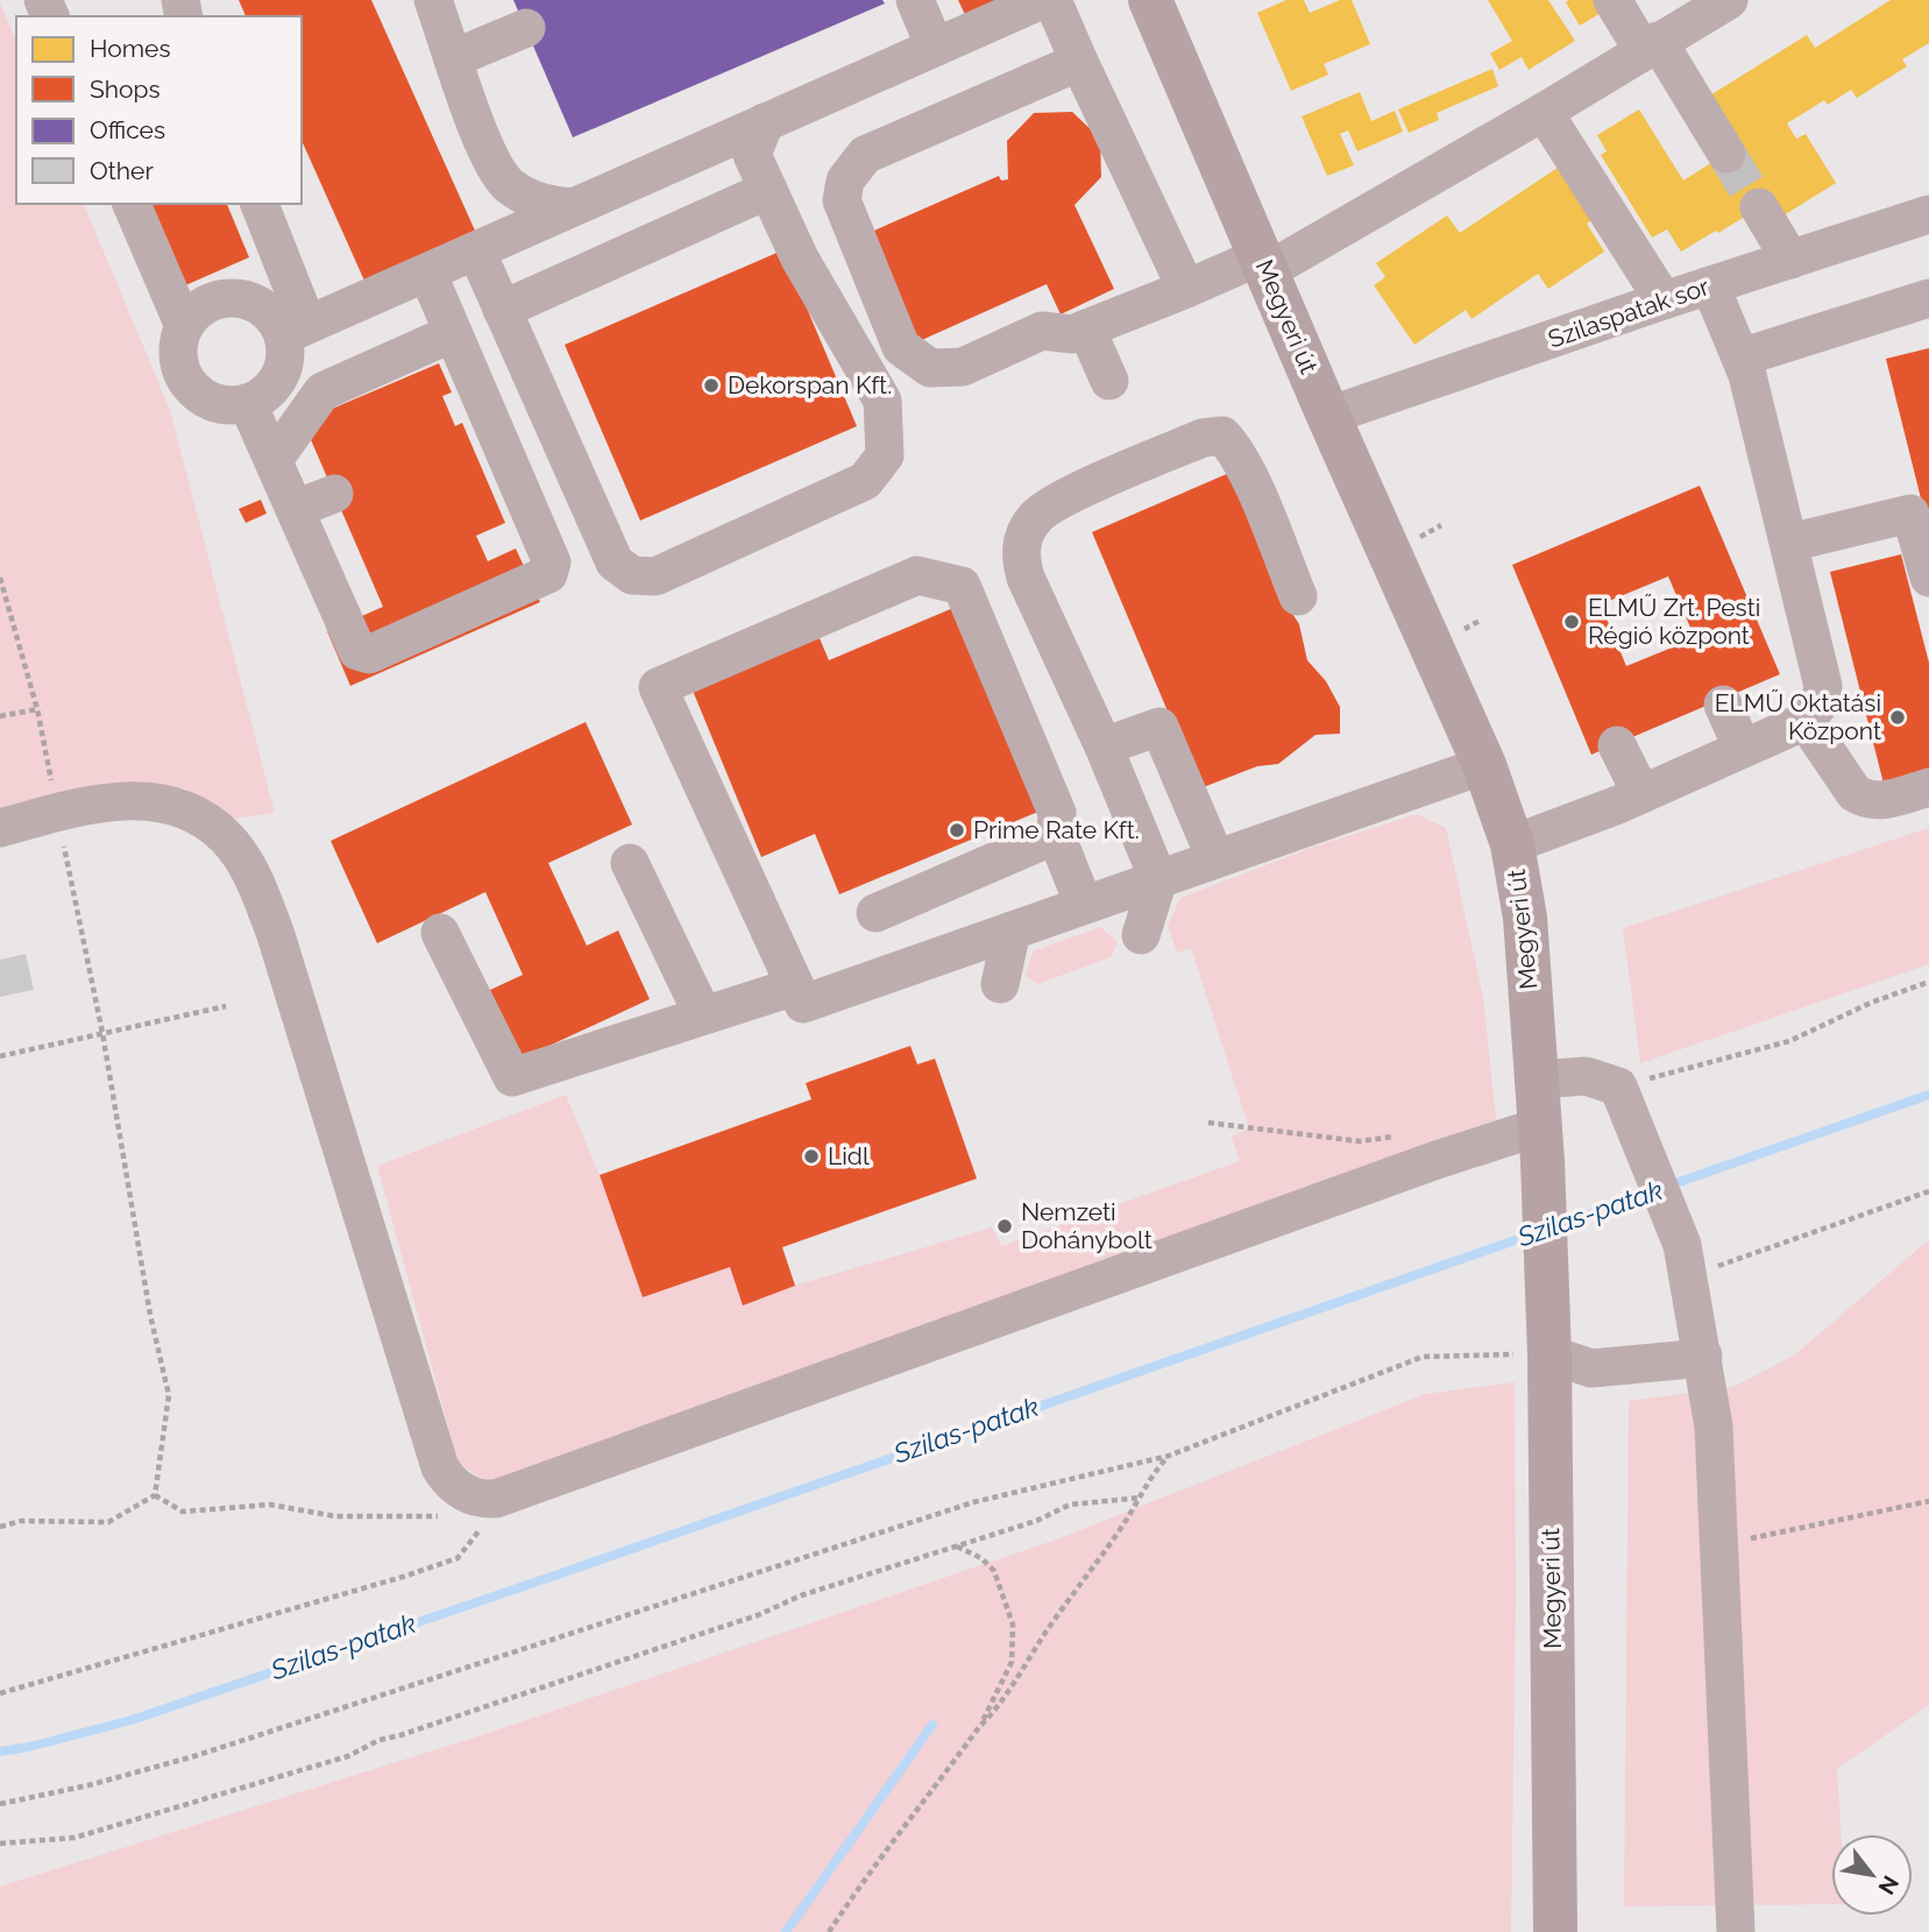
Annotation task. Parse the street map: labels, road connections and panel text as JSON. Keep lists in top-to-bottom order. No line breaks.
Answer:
{"streets":{"main road":["Megyeri út"],"street":["Szilaspatak sor"]},"crossings":[["Szilaspatak sor","Megyeri út"]],"water":["Szilas-patak"],"places":["Dekorspan Kft.","ELMŰ Zrt. Pesti Régió központ","ELMŰ Oktatási Központ","Prime Rate Kft.","Lidl","Nemzeti Dohánybolt"],"legend":["Homes","Shops","Offices","Other"],"north":"bottom right"}
